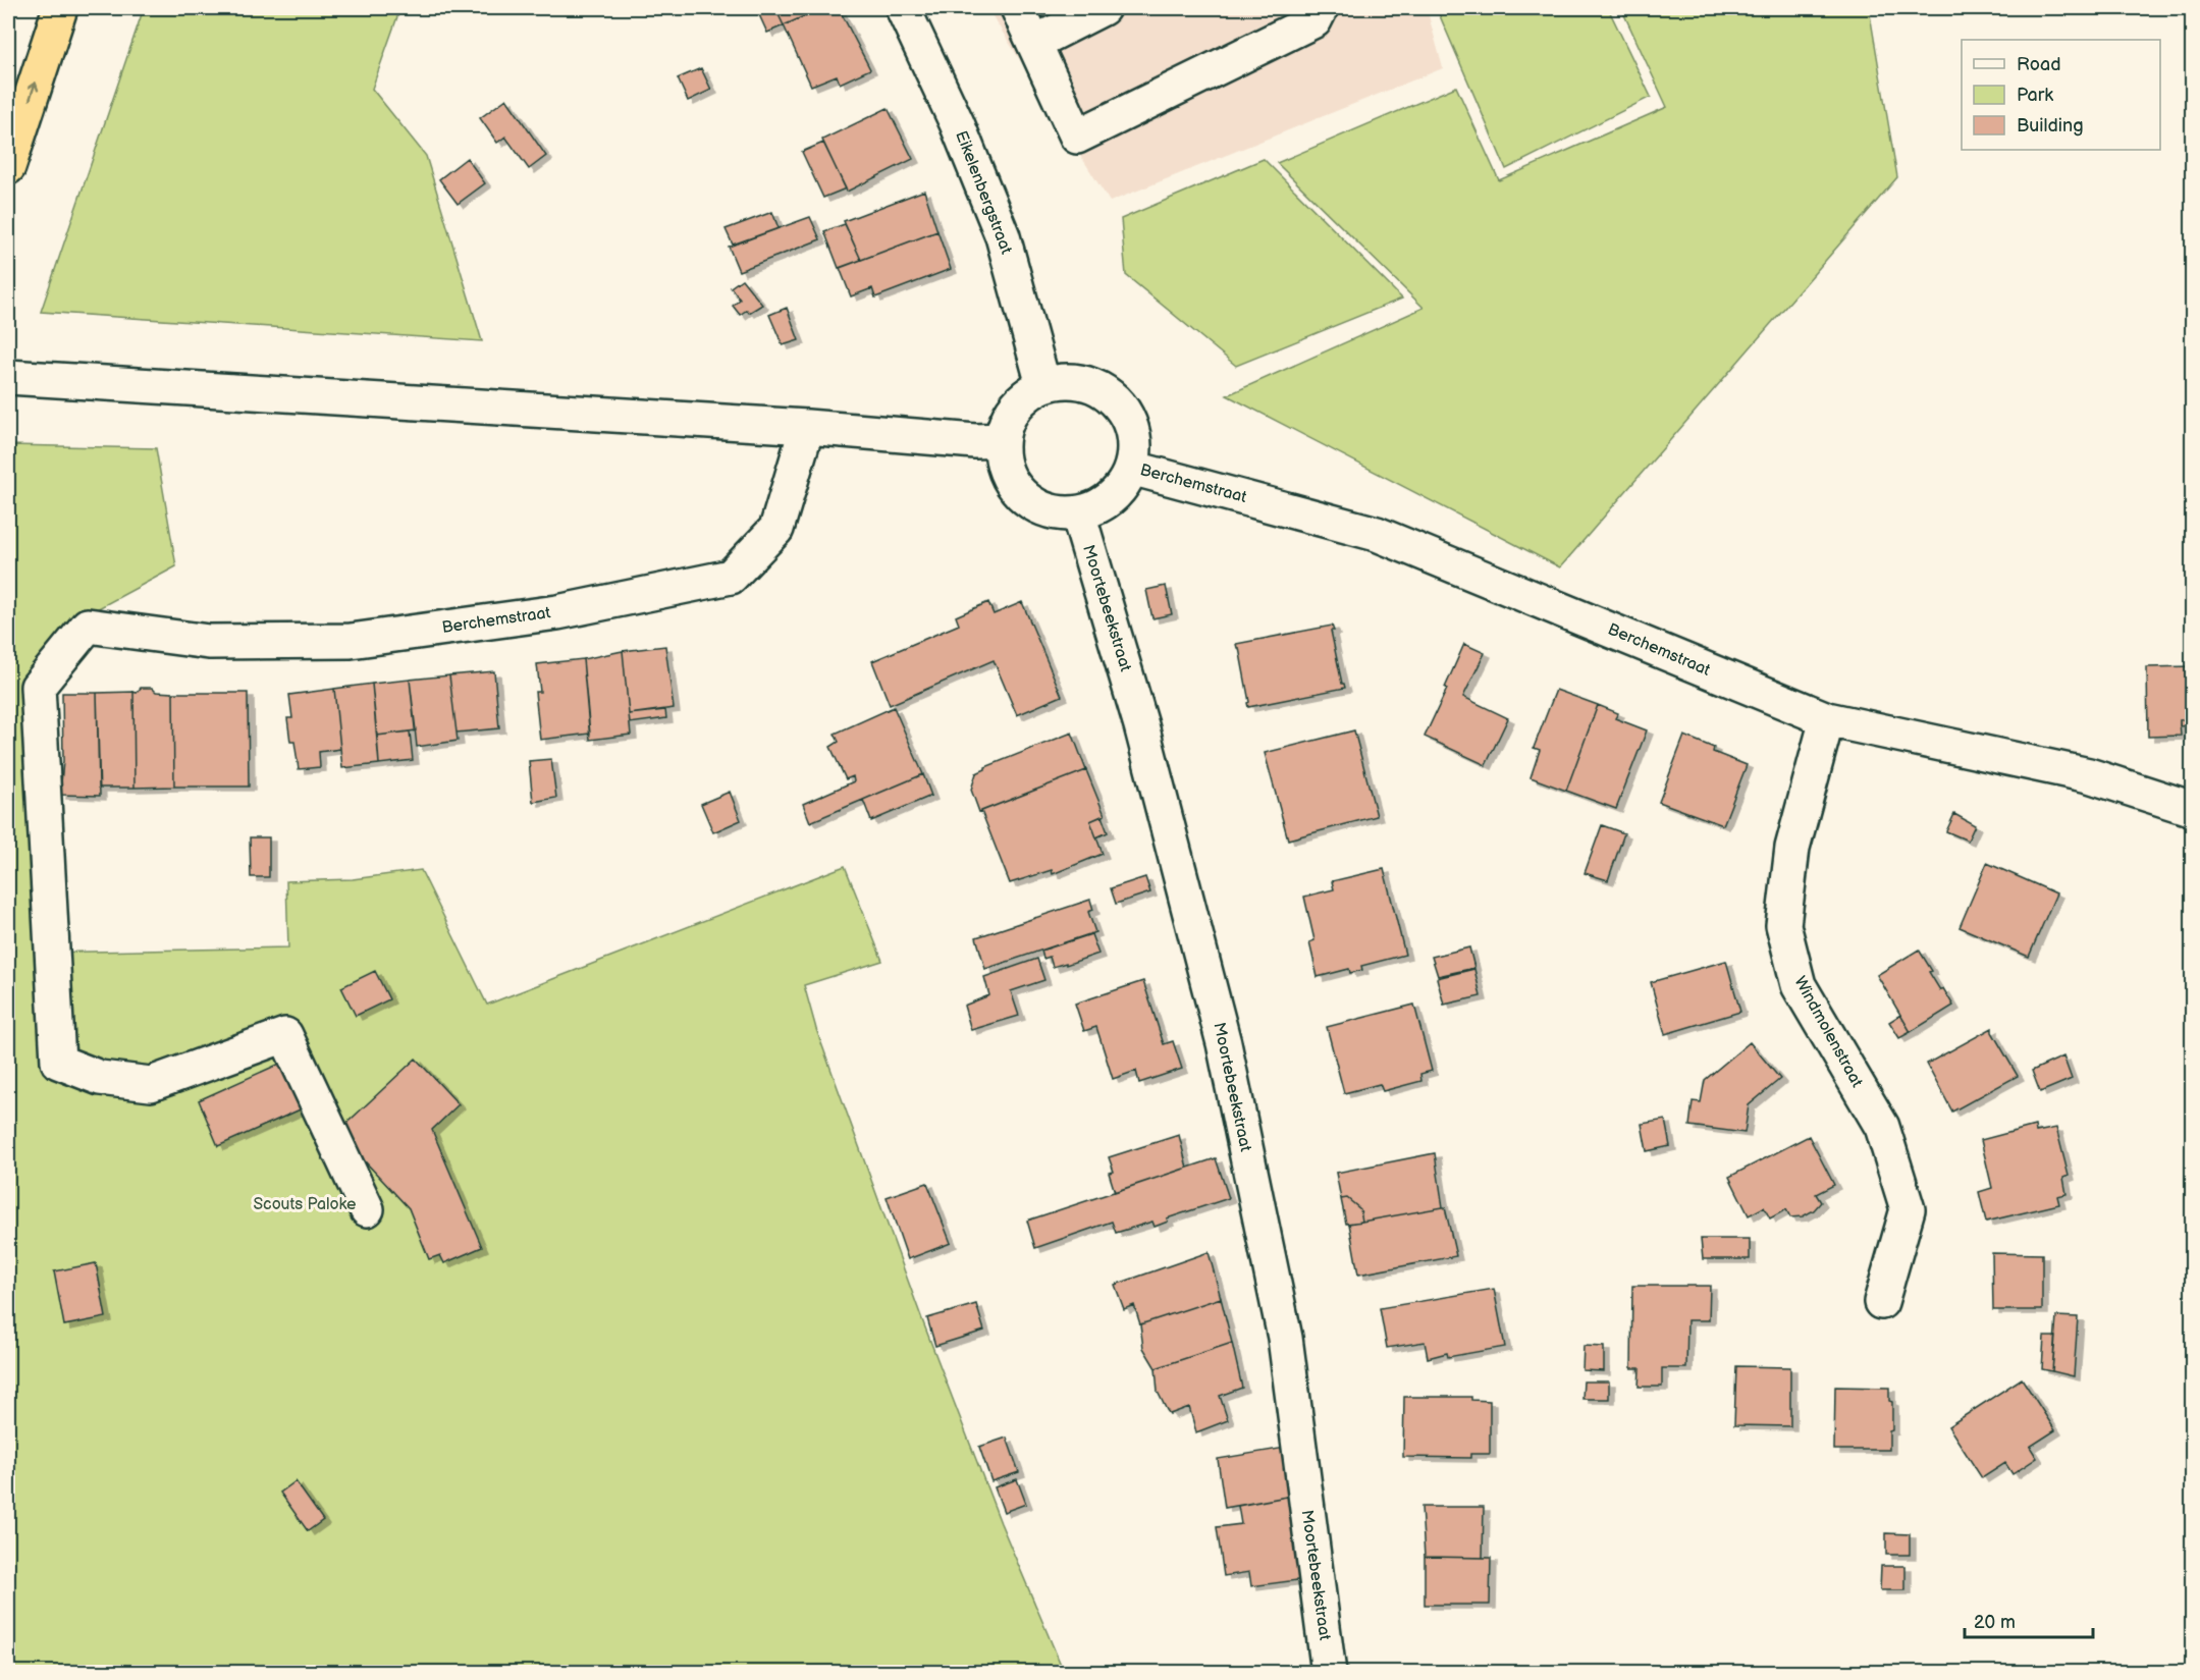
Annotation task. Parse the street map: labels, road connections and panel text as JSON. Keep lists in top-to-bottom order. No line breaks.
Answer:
{"streets":{"street":["Eikelenbergstraat","Berchemstraat","Moortebeekstraat","Windmolenstraat"]},"crossings":[["Eikelenbergstraat","Berchemstraat"],["Eikelenbergstraat","Moortebeekstraat"],["Berchemstraat","Moortebeekstraat"],["Berchemstraat","Windmolenstraat"]],"parks":["Scouts Paloke"],"legend":["Road","Park","Building"],"scale_bar":"20 m"}
